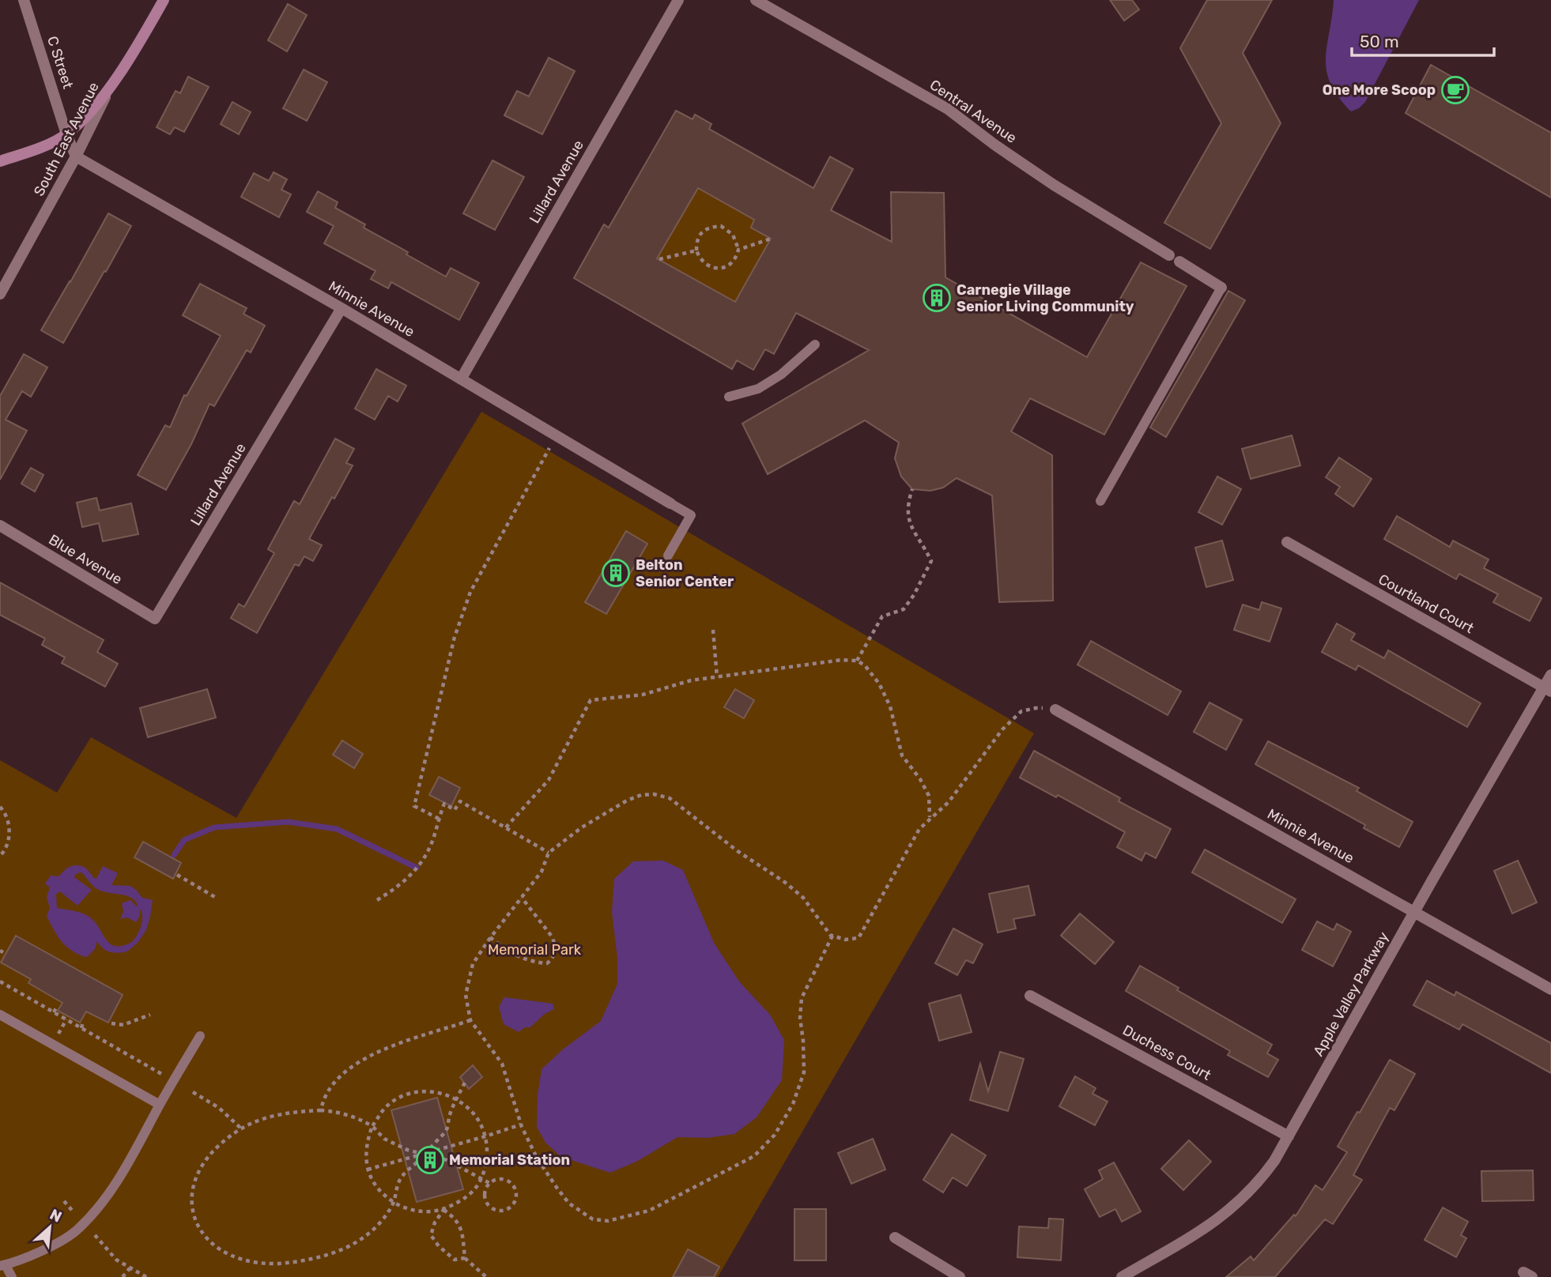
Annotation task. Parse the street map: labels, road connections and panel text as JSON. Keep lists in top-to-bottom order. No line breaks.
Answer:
{"streets":{"main road":["South East Avenue"],"street":["C Street","Central Avenue","Lillard Avenue","Minnie Avenue","Blue Avenue","Courtland Court","Apple Valley Parkway","Duchess Court"]},"crossings":[["South East Avenue","Minnie Avenue"],["Lillard Avenue","Minnie Avenue"],["Lillard Avenue","Blue Avenue"],["Minnie Avenue","Apple Valley Parkway"],["Courtland Court","Apple Valley Parkway"],["Apple Valley Parkway","Duchess Court"]],"parks":["Memorial Park"],"places":{"cafe":["One More Scoop"],"building":["Carnegie Village Senior Living Community","Belton Senior Center","Memorial Station"]},"scale_bar":"50 m","north":"top right"}
